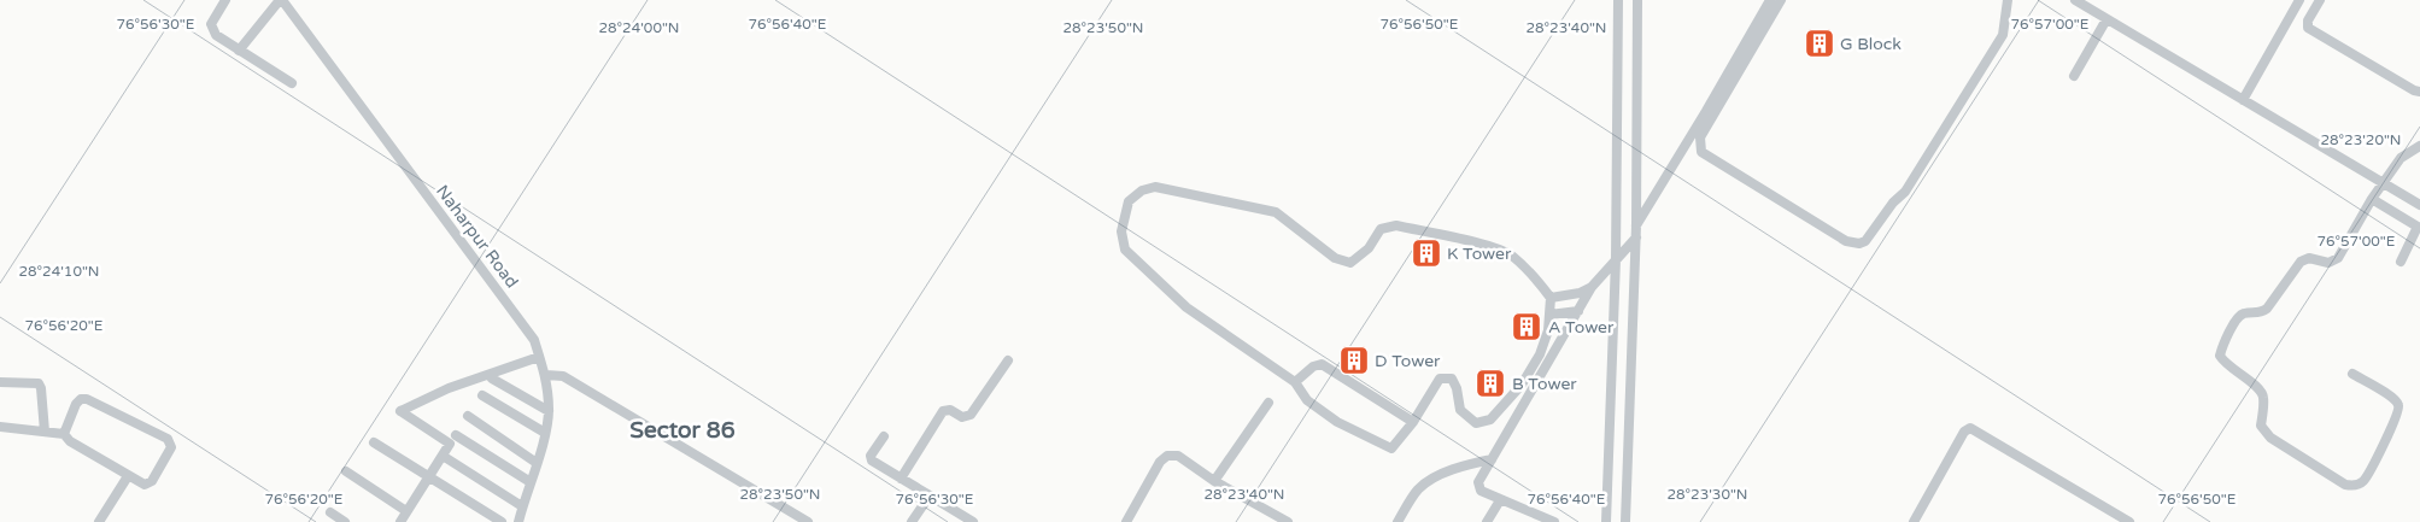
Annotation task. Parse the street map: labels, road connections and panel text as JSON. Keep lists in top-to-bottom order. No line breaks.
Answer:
{"streets":{"street":["Naharpur Road"]},"districts":["Sector 86"],"places":{"building":["G Block","K Tower","A Tower","D Tower","B Tower"]},"coordinates":["76°56'30\"E","76°56'40\"E","76°56'50\"E","76°57'00\"E","28°24'00\"N","28°23'50\"N","28°23'40\"N","28°23'20\"N","28°24'10\"N","76°56'20\"E","28°23'30\"N"]}
